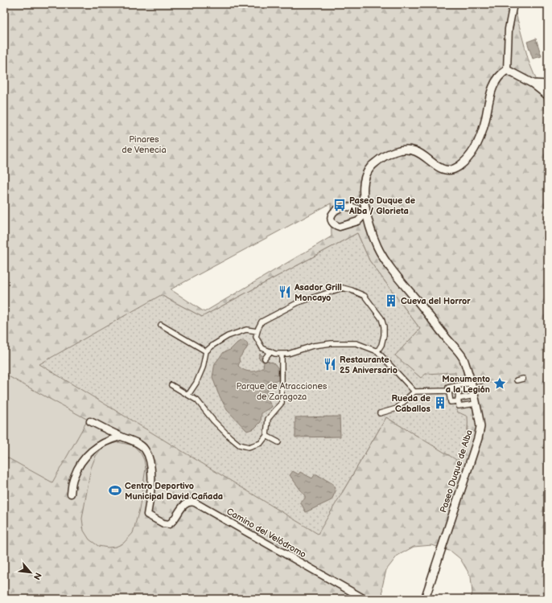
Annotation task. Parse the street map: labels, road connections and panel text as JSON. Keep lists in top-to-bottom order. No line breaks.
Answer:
{"streets":{"street":["Paseo Duque de Alba","Camino del Velódromo"]},"parks":["Pinares de Venecia","Parque de Atracciones de Zaragoza"],"places":{"bus stop":["Paseo Duque de Alba / Glorieta"],"restaurant":["Asador Grill Moncayo","Restaurante 25 Aniversario"],"building":["Cueva del Horror","Rueda de Caballos"],"place":["Monumento a la Legión"],"sports":["Centro Deportivo Municipal David Cañada"]},"north":"bottom right"}
